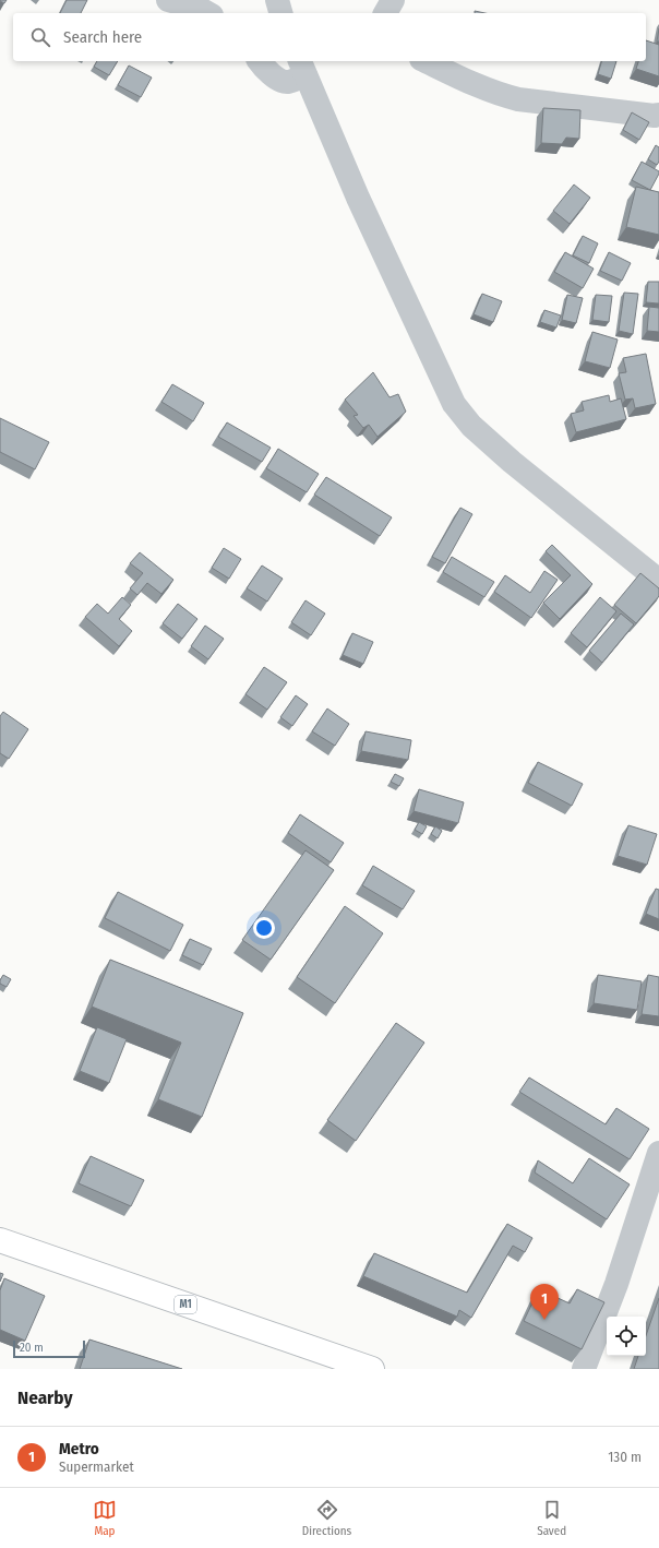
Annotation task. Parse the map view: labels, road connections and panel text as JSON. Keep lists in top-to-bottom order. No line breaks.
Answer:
{"streets":{"highway":["M1"]},"scale_bar":"20 m","page":{"search":"Search here","pins":"1","scale":"20 m","heading":"Nearby","list":[{"mark":"1","name":"Metro","note":"Supermarket","value":"130 m"}],"nav":["Map","Directions","Saved"]}}
